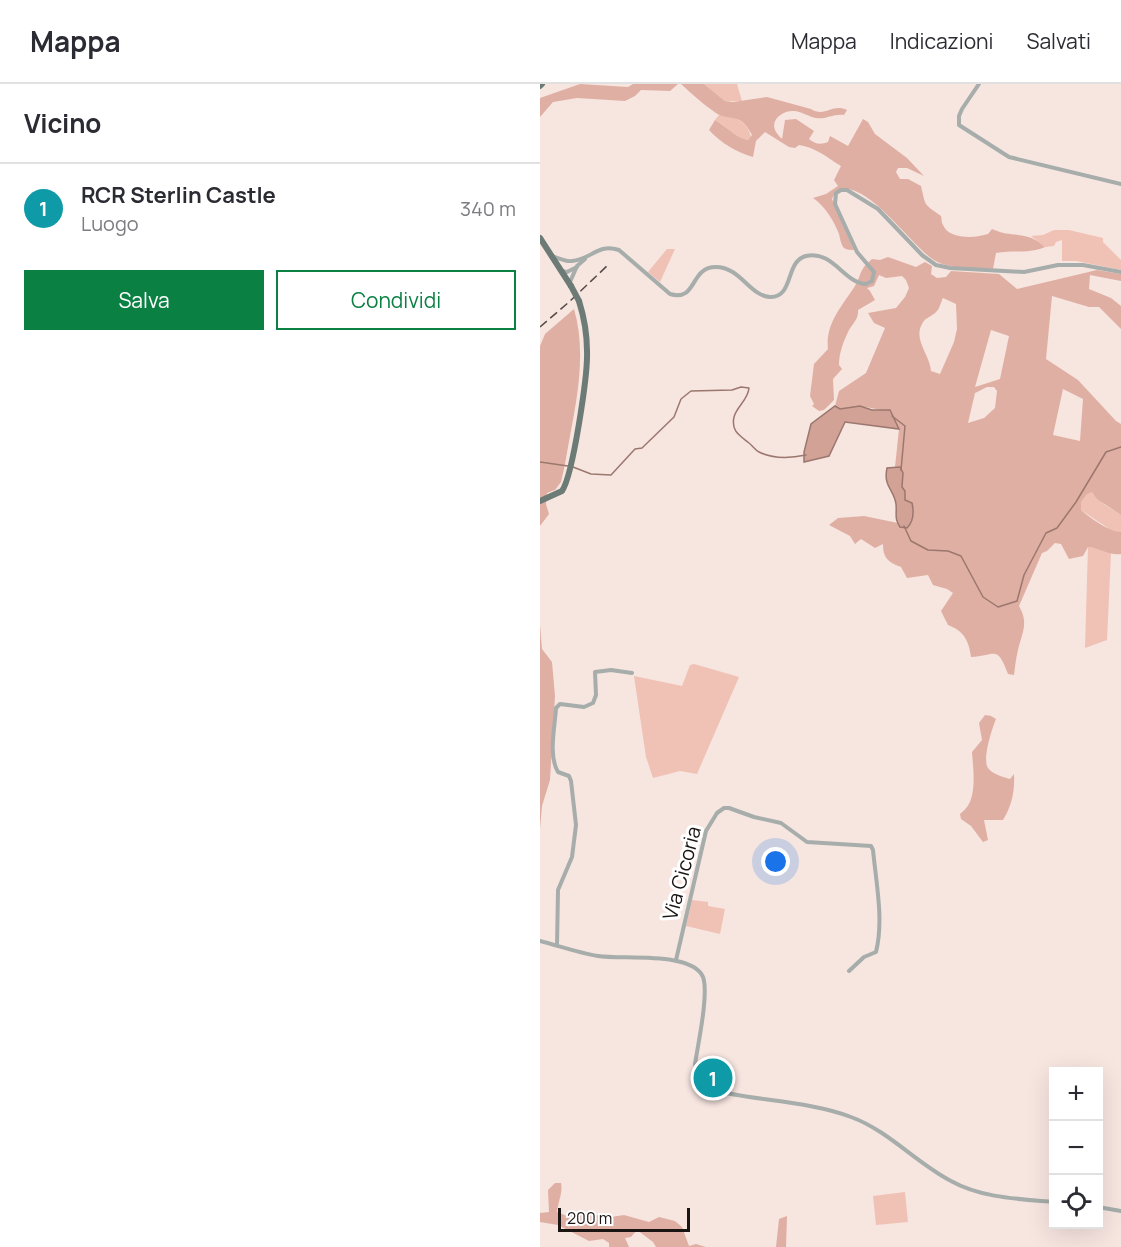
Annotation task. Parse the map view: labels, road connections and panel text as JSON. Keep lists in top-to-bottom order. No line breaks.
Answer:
{"streets":{"street":["Via Cicoria"]},"scale_bar":"200 m","page":{"header":"Mappa","nav":["Mappa","Indicazioni","Salvati"],"heading":"Vicino","list":[{"mark":"1","name":"RCR Sterlin Castle","note":"Luogo","value":"340 m"}],"buttons":["Salva","Condividi"],"pins":"1","map_buttons":["+","−"],"scale":"200 m"}}
